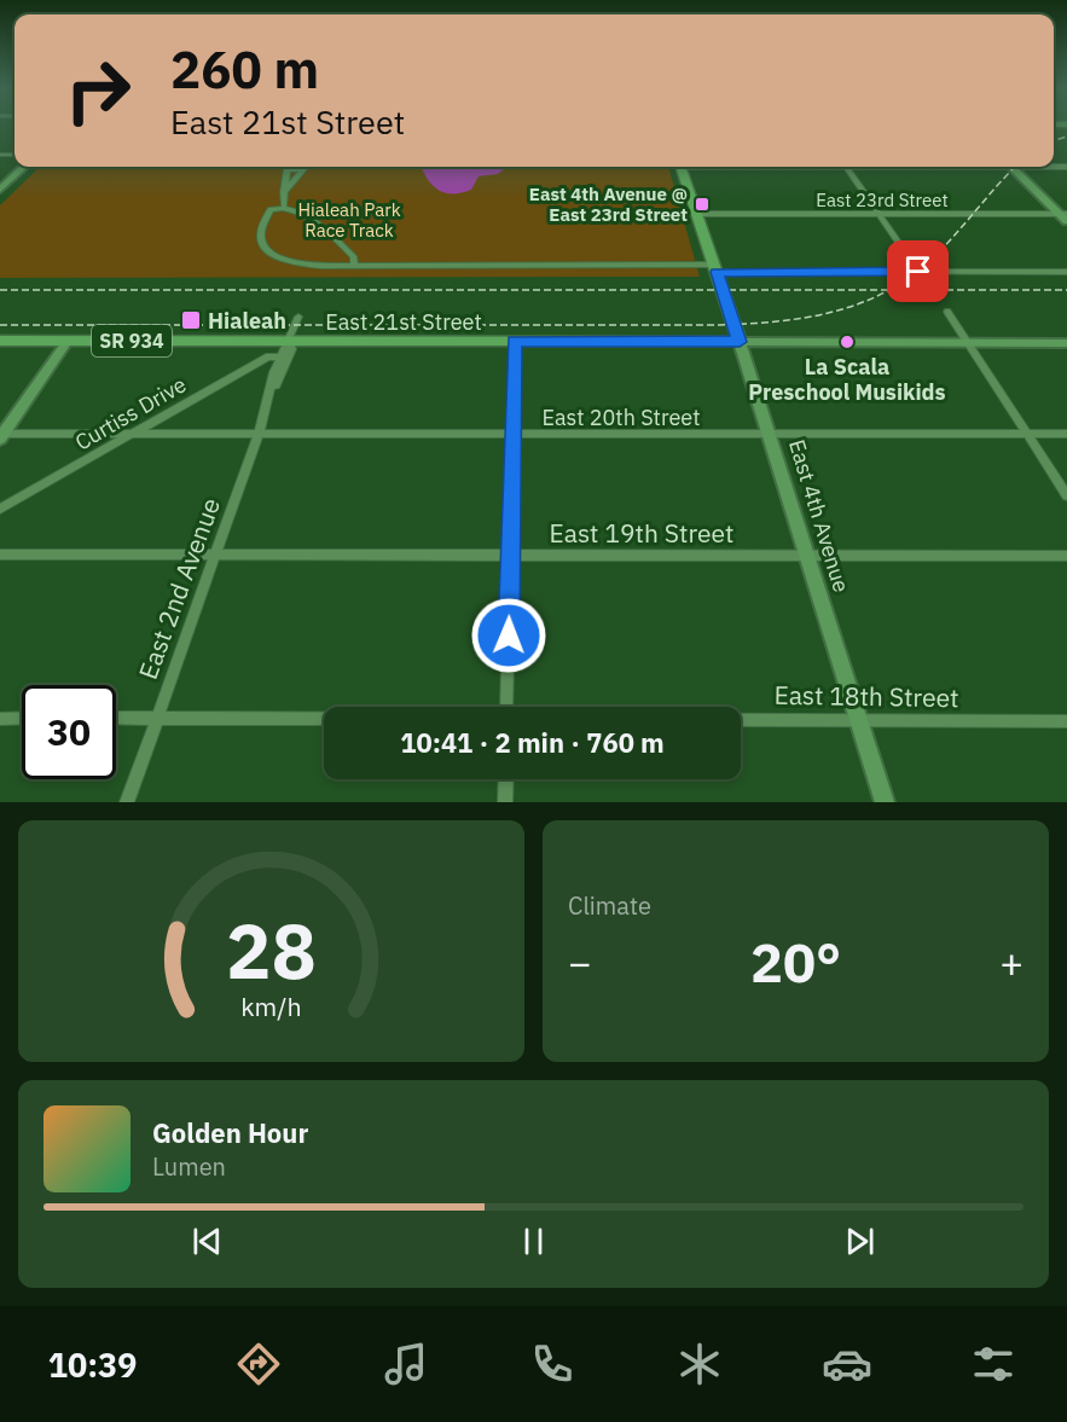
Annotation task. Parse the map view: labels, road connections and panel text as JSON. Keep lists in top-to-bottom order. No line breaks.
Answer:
{"streets":{"main road":["East 21st Street","SR 934","East 4th Avenue"],"street":["East 23rd Street","Curtiss Drive","East 20th Street","East 19th Street","East 2nd Avenue","East 18th Street"]},"crossings":[["East 23rd Street","East 4th Avenue"],["East 21st Street","East 4th Avenue"],["East 21st Street","East 2nd Avenue"],["Curtiss Drive","East 20th Street"],["Curtiss Drive","East 2nd Avenue"],["East 20th Street","East 4th Avenue"],["East 20th Street","East 2nd Avenue"],["East 4th Avenue","East 19th Street"],["East 4th Avenue","East 18th Street"],["East 19th Street","East 2nd Avenue"],["East 2nd Avenue","East 18th Street"]],"parks":["Hialeah Park Race Track"],"places":{"transit":["East 4th Avenue @ East 23rd Street","Hialeah"],"other":["La Scala Preschool Musikids"]},"page":{"turn":["260 m","East 21st Street"],"limit":"30","trip":"10:41 · 2 min · 760 m","tile":"Climate","heat":["−","20°","+"],"song":["Golden Hour","Lumen"],"tabs":"10:39","gauge":["28","km/h"]}}
